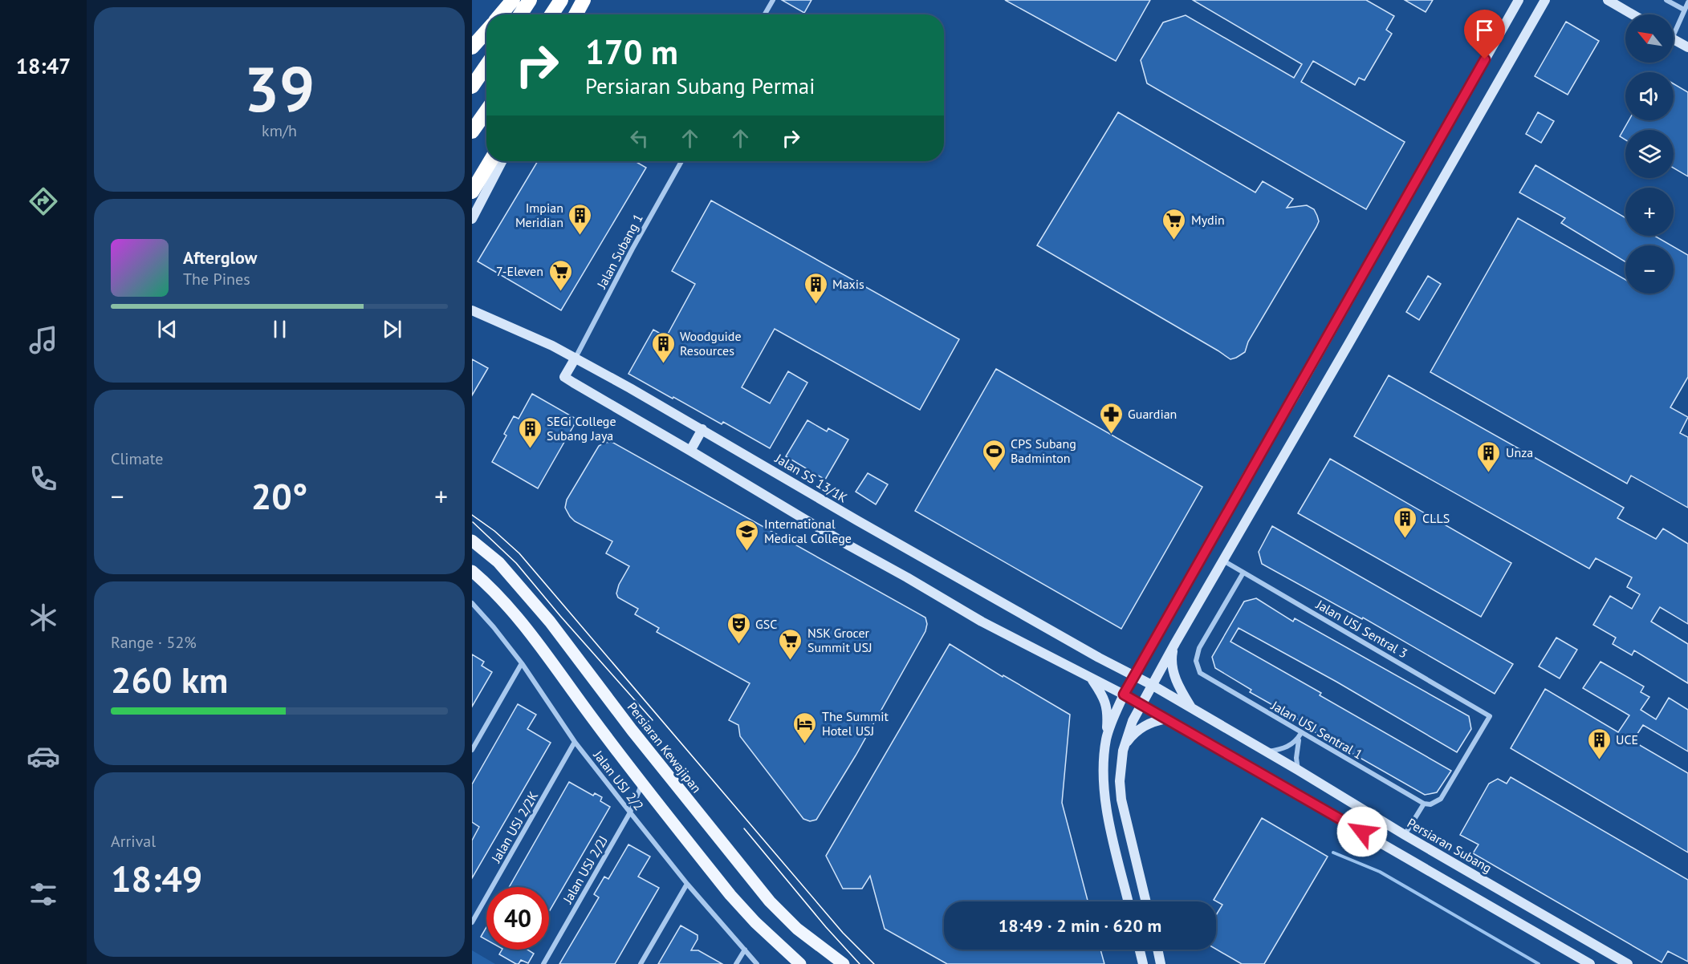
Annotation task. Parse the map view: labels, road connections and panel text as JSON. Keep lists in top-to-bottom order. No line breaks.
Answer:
{"streets":{"main road":["Persiaran Kewajipan"],"street":["Jalan Subang 1","Jalan SS 13/1K","Jalan USJ Sentral 3","Jalan USJ Sentral 1","Jalan USJ 2/2","Jalan USJ 2/2K","Persiaran Subang","Jalan USJ 2/2J"]},"crossings":[["Jalan Subang 1","Jalan SS 13/1K"],["Jalan SS 13/1K","Persiaran Subang"],["Jalan USJ Sentral 3","Jalan USJ Sentral 1"],["Jalan USJ 2/2","Jalan USJ 2/2K"],["Jalan USJ 2/2","Jalan USJ 2/2J"]],"places":{"building":["Impian Meridian","Maxis","Woodguide Resources","SEGi College Subang Jaya","Unza","CLLS","UCE"],"supermarket":["Mydin","7-Eleven","NSK Grocer Summit USJ"],"pharmacy":["Guardian"],"sports":["CPS Subang Badminton"],"school or university":["International Medical College"],"theatre":["GSC"],"hotel":["The Summit Hotel USJ"]},"north":"top left","page":{"tabs":"18:47","tile":[["39","km/h"],"Climate",["Range · 52%","260 km"],["Arrival","18:49"]],"map_buttons":["+","−"],"turn":["170 m","Persiaran Subang Permai"],"song":["Afterglow","The Pines"],"heat":["−","20°","+"],"limit":"40","trip":"18:49 · 2 min · 620 m"}}
